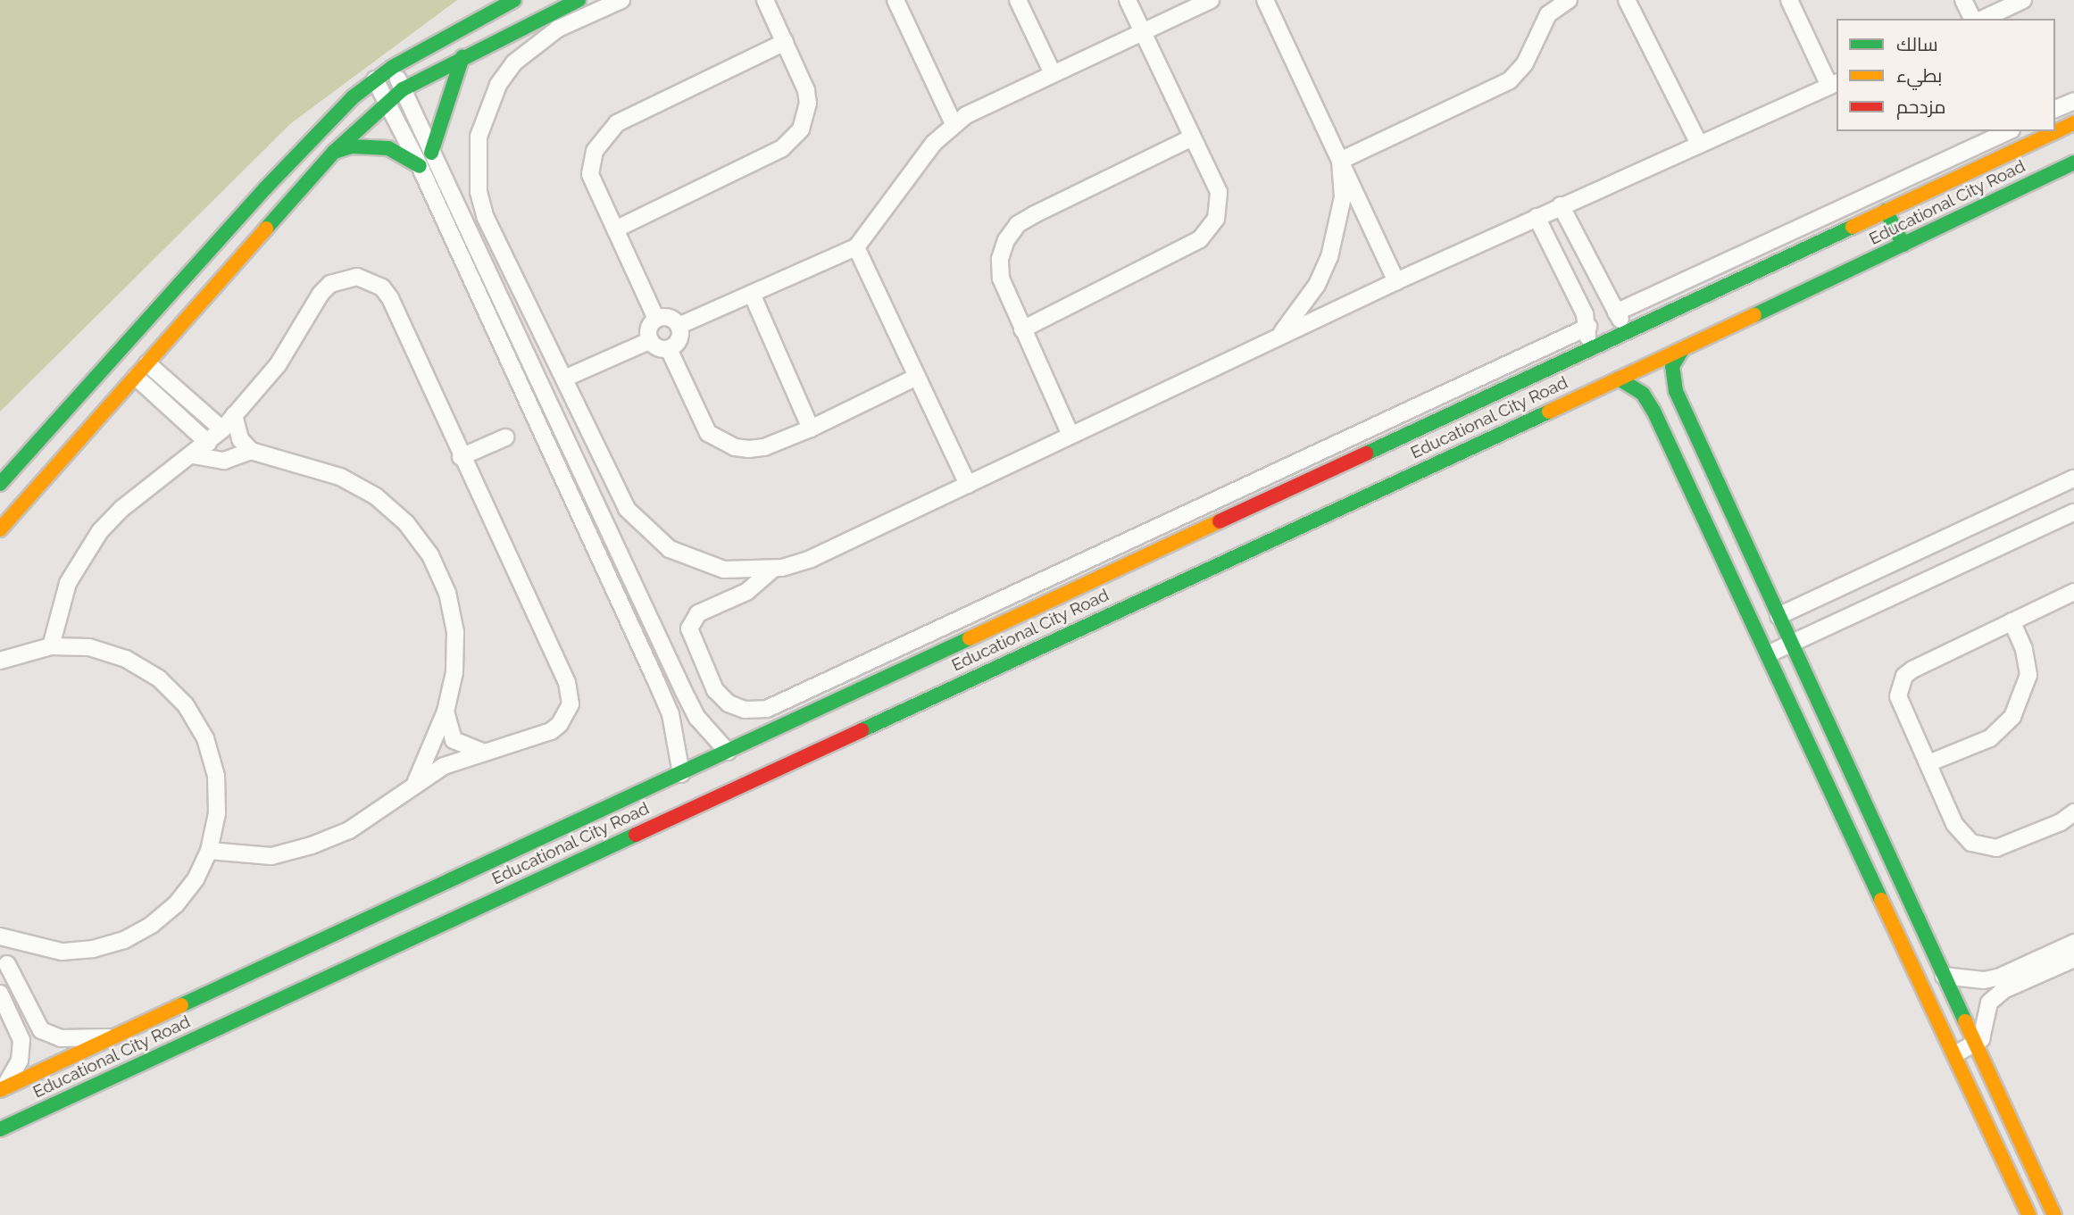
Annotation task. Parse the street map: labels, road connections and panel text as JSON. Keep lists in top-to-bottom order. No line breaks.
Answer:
{"streets":{"street":["Educational City Road"]},"legend":["سالك","بطيء","مزدحم"]}
